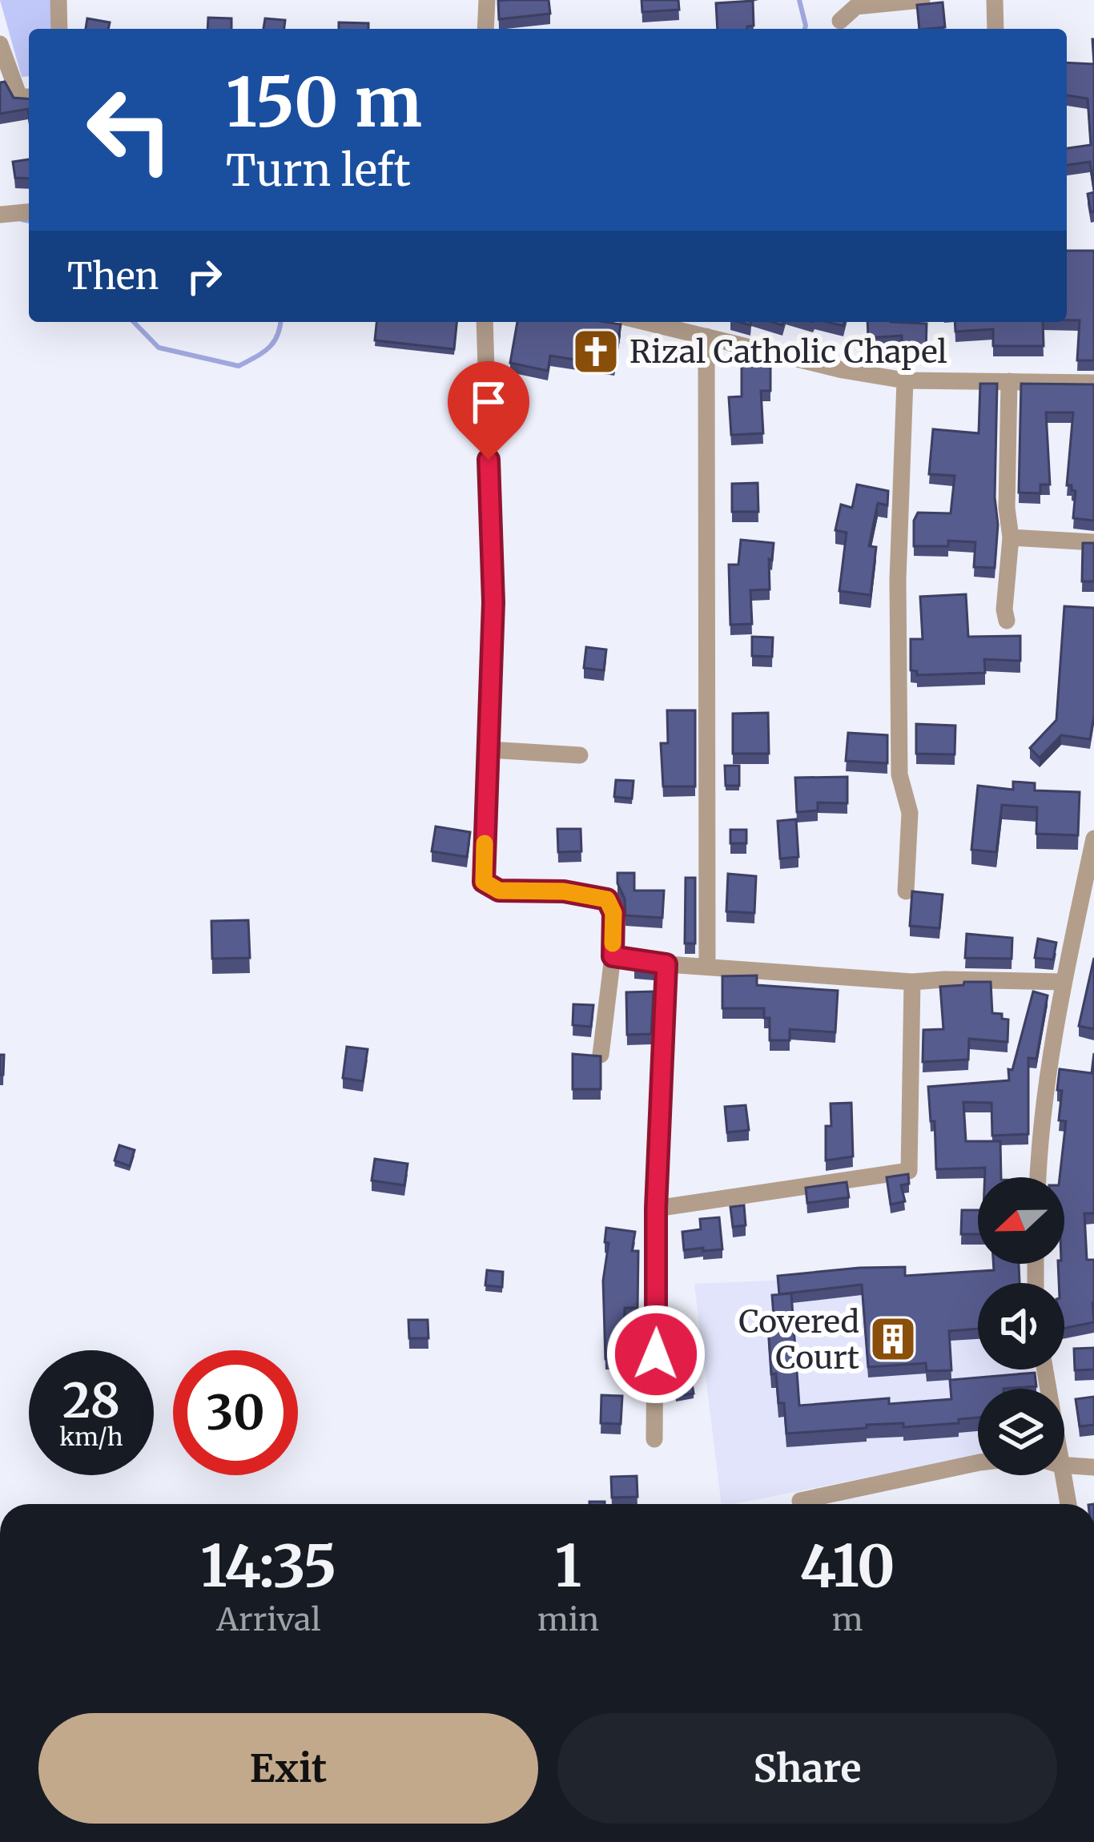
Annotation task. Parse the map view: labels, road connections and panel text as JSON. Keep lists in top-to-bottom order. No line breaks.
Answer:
{"places":{"church":["Rizal Catholic Chapel"],"building":["Covered Court"]},"north":"left","page":{"turn":["150 m","Turn left"],"then":"Then","speed":"28 km/h","limit":"30","eta":["14:35","Arrival","1","min","410","m"],"buttons":["Exit","Share"]}}
